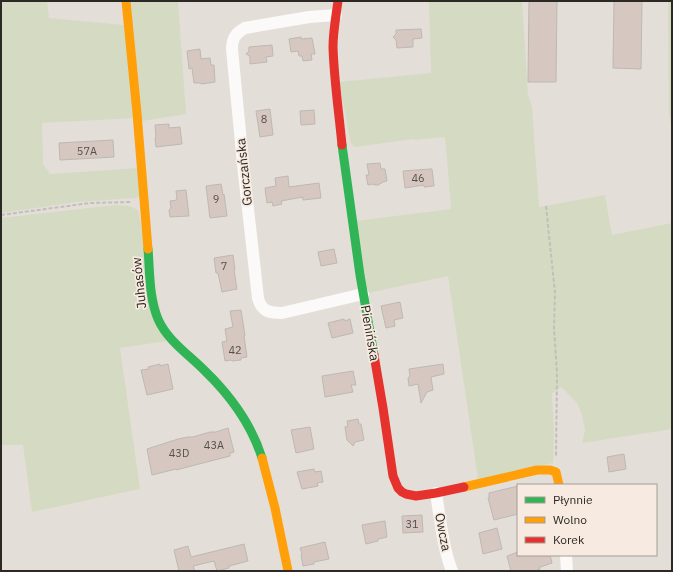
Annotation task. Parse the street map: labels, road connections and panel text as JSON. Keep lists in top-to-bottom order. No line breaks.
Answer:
{"streets":{"street":["Gorczańska","Juhasów","Pienińska","Owcza"]},"crossings":[["Gorczańska","Pienińska"],["Pienińska","Owcza"]],"house_numbers":["8","57A","46","9","7","42","43A","43D","31"],"legend":["Płynnie","Wolno","Korek"]}
